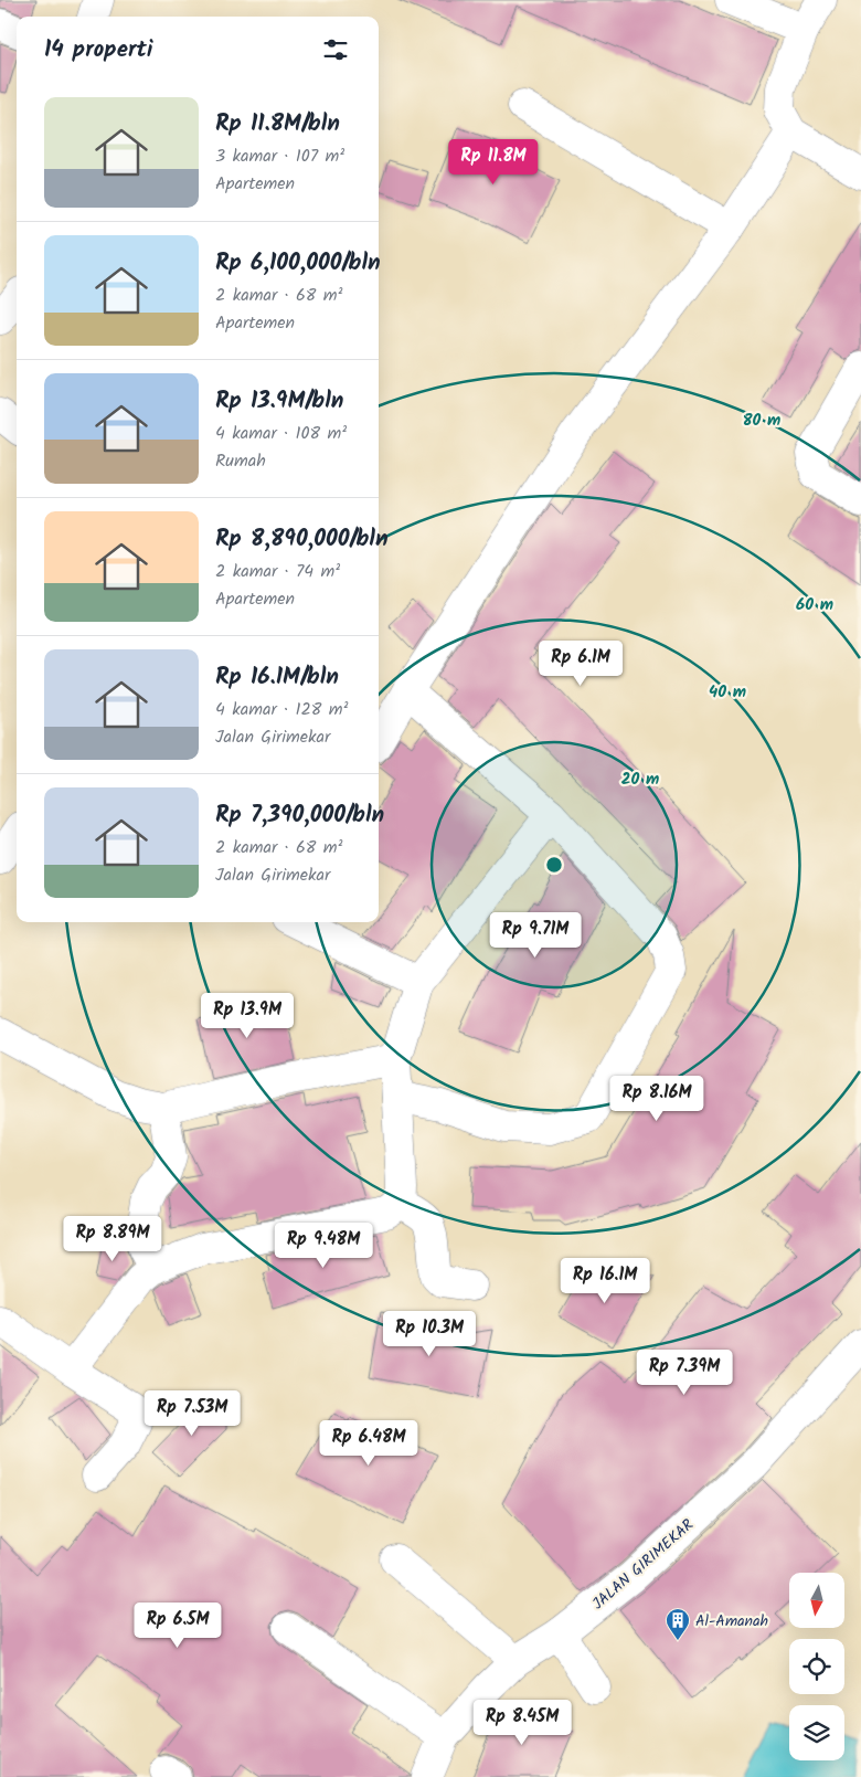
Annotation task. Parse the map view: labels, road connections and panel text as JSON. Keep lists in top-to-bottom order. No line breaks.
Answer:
{"streets":{"street":["JALAN GIRIMEKAR"]},"places":{"building":["Al-Amanah"]},"north":"bottom","page":{"heading":"14 properti","list":[{"name":"Rp 11.8M/bln","note":"3 kamar · 107 m² · Apartemen"},{"name":"Rp 6,100,000/bln","note":"2 kamar · 68 m² · Apartemen"},{"name":"Rp 13.9M/bln","note":"4 kamar · 108 m² · Rumah"},{"name":"Rp 8,890,000/bln","note":"2 kamar · 74 m² · Apartemen"},{"name":"Rp 16.1M/bln","note":"4 kamar · 128 m² · Jalan Girimekar"},{"name":"Rp 7,390,000/bln","note":"2 kamar · 68 m² · Jalan Girimekar"}],"price":["Rp 11.8M","Rp 6.1M","Rp 9.71M","Rp 13.9M","Rp 8.16M","Rp 8.89M","Rp 9.48M","Rp 16.1M","Rp 10.3M","Rp 7.39M","Rp 7.53M","Rp 6.48M","Rp 6.5M","Rp 8.45M"]},"rings":["80 m","60 m","40 m","20 m"]}
